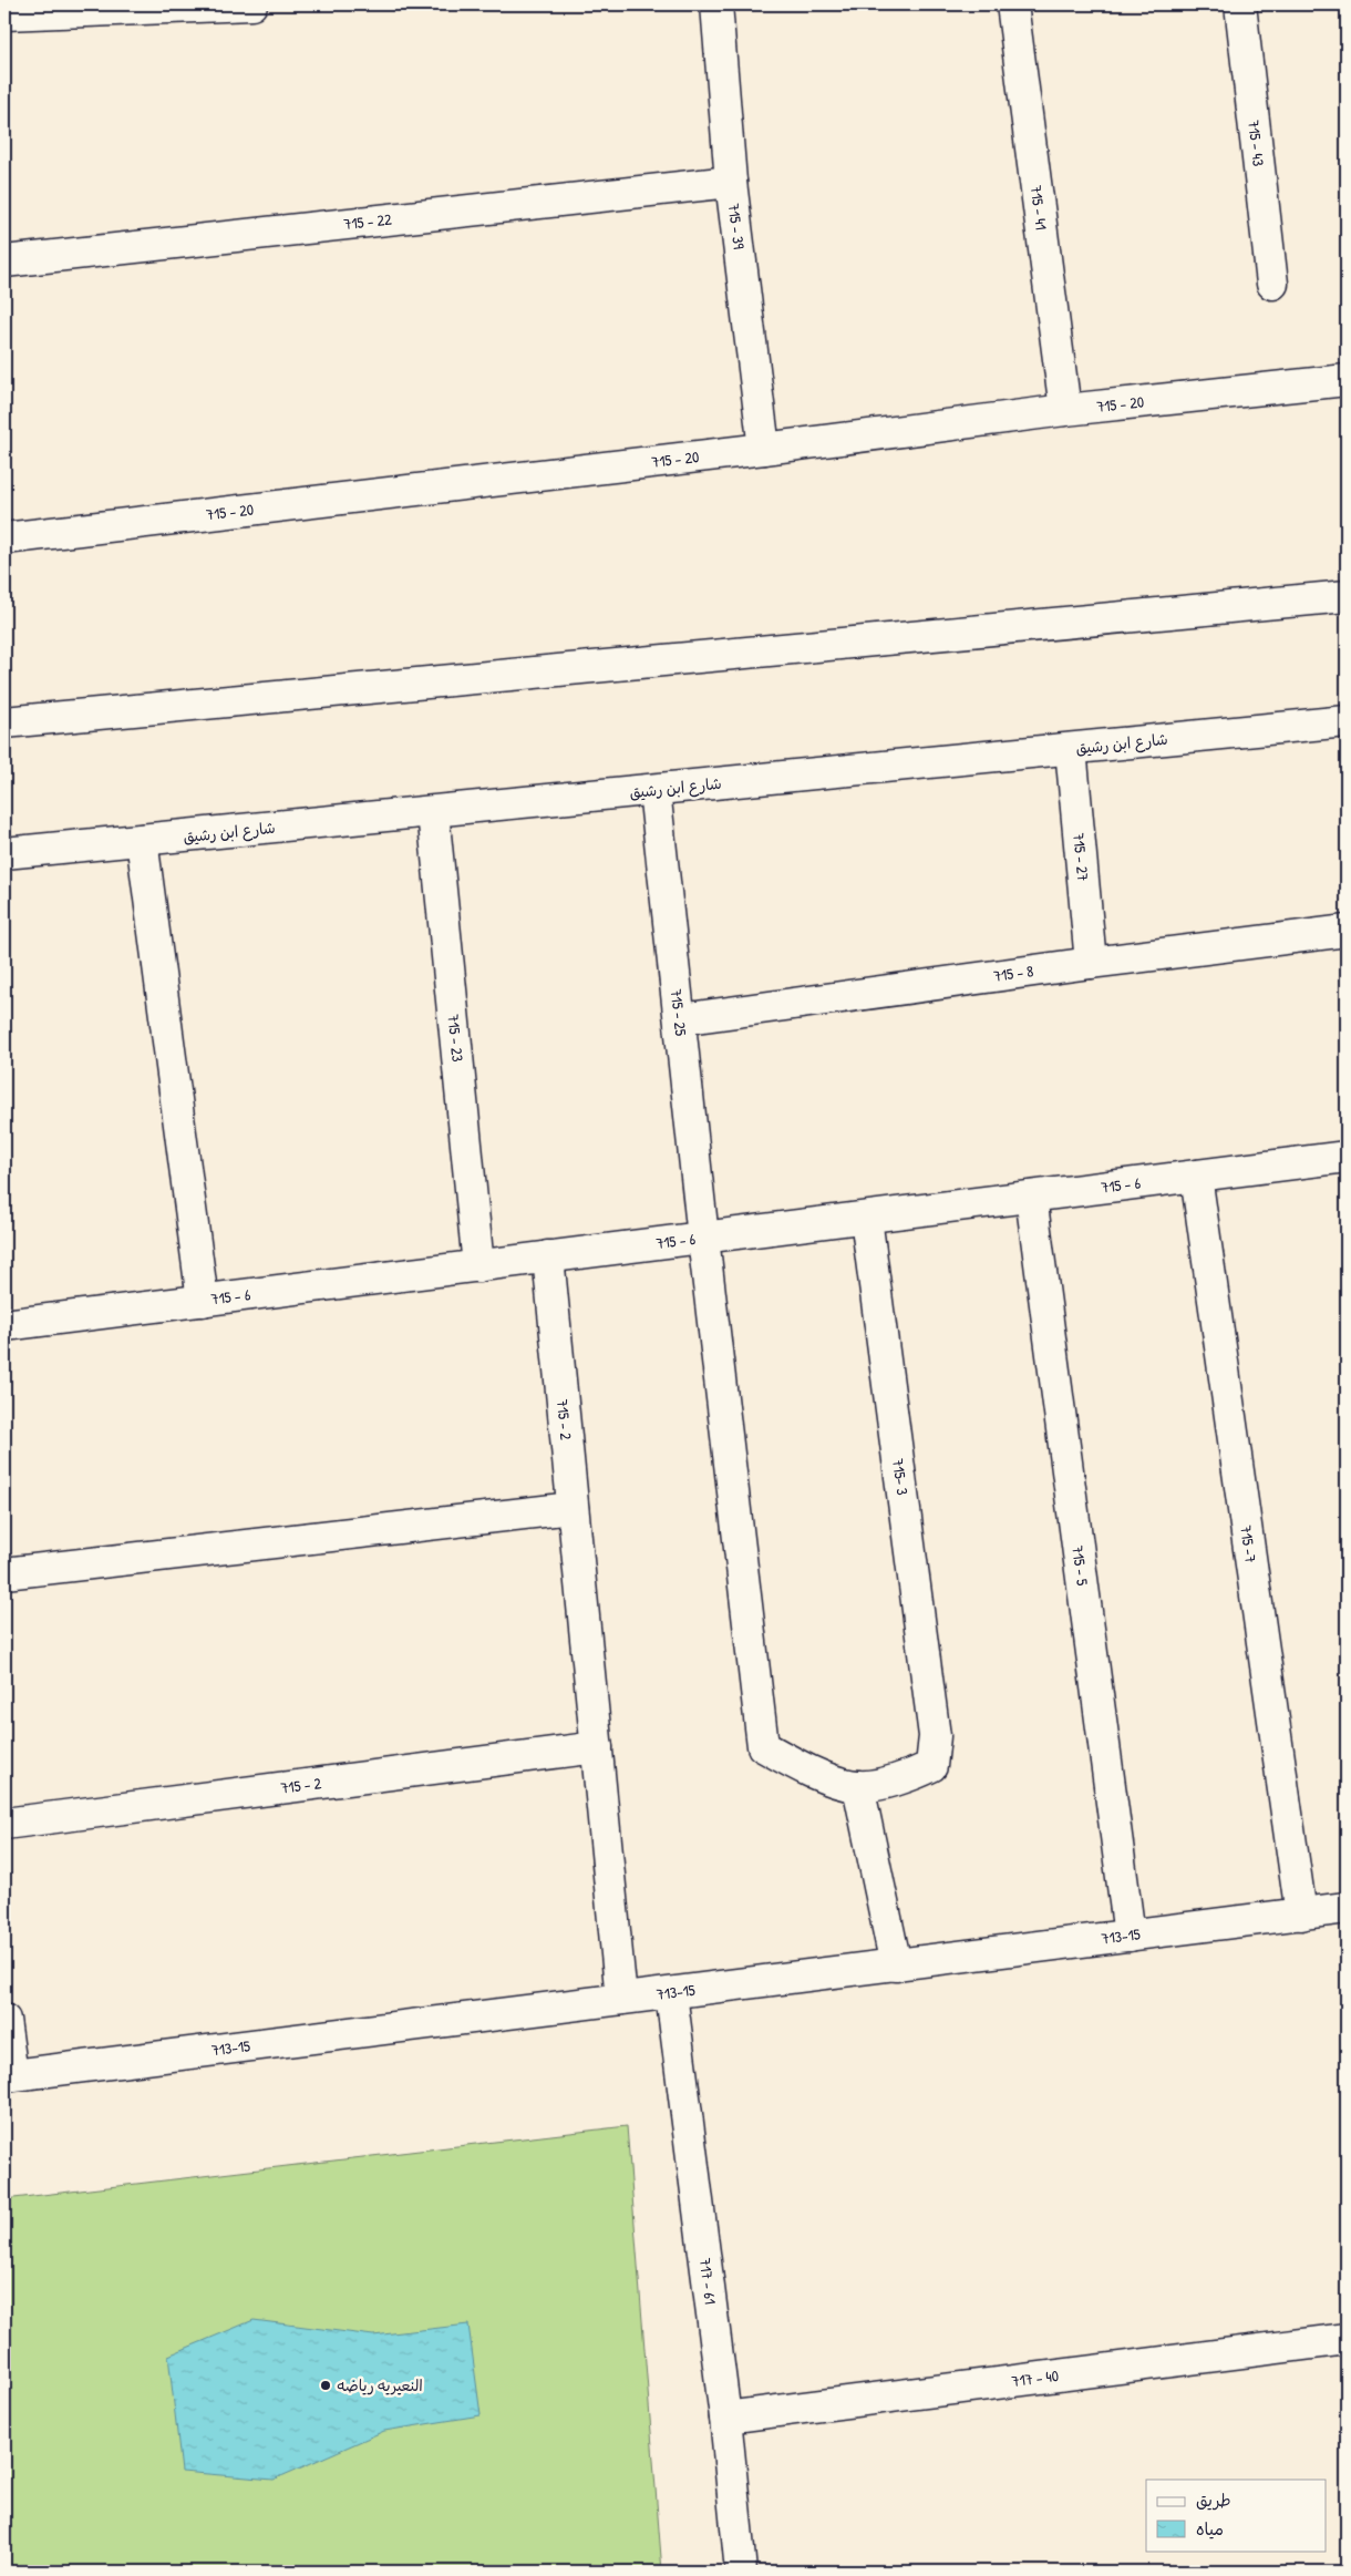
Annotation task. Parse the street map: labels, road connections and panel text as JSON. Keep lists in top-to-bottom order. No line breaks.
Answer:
{"streets":{"street":["715 - 43","715 - 41","715 - 22","715 - 39","715 - 20","شارع ابن رشيق","715 - 27","715 - 8","715 - 25","715 - 23","715 - 6","715 - 2","715- 3","715 -7","715 - 5","713-15","717 - 61","717 - 40"]},"crossings":[["715 - 41","715 - 20"],["715 - 22","715 - 39"],["715 - 39","715 - 20"],["شارع ابن رشيق","715 - 27"],["شارع ابن رشيق","715 - 25"],["شارع ابن رشيق","715 - 23"],["715 - 27","715 - 8"],["715 - 8","715 - 25"],["715 - 25","715 - 6"],["715 - 25","715- 3"],["715 - 23","715 - 6"],["715 - 6","715 - 2"],["715 - 6","715- 3"],["715 - 6","715 -7"],["715 - 6","715 - 5"],["715 - 2","713-15"],["715 -7","713-15"],["715 - 5","713-15"],["713-15","717 - 61"],["717 - 61","717 - 40"]],"places":["النعيريه رياضه"],"legend":["طريق","مياه"]}
